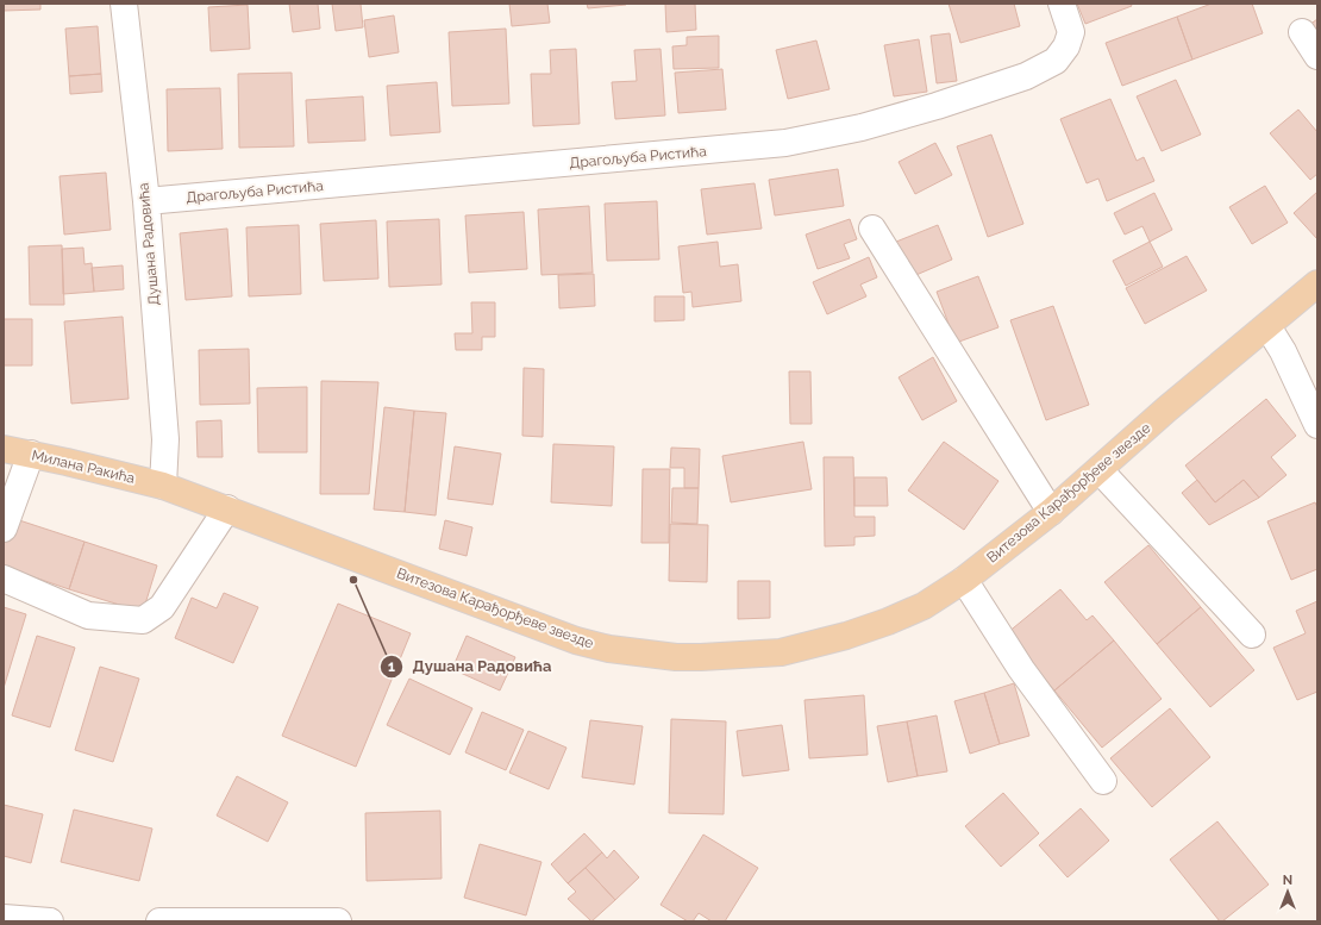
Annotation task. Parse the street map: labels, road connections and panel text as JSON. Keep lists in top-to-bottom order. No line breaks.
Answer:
{"streets":{"main road":["Милана Ракића","Витезова Карађорђеве звезде"],"street":["Драгољуба Ристића","Душана Радовића"]},"crossings":[["Драгољуба Ристића","Душана Радовића"],["Душана Радовића","Милана Ракића"],["Душана Радовића","Витезова Карађорђеве звезде"],["Милана Ракића","Витезова Карађорђеве звезде"]],"places":["Душана Радовића"],"north":"top"}
